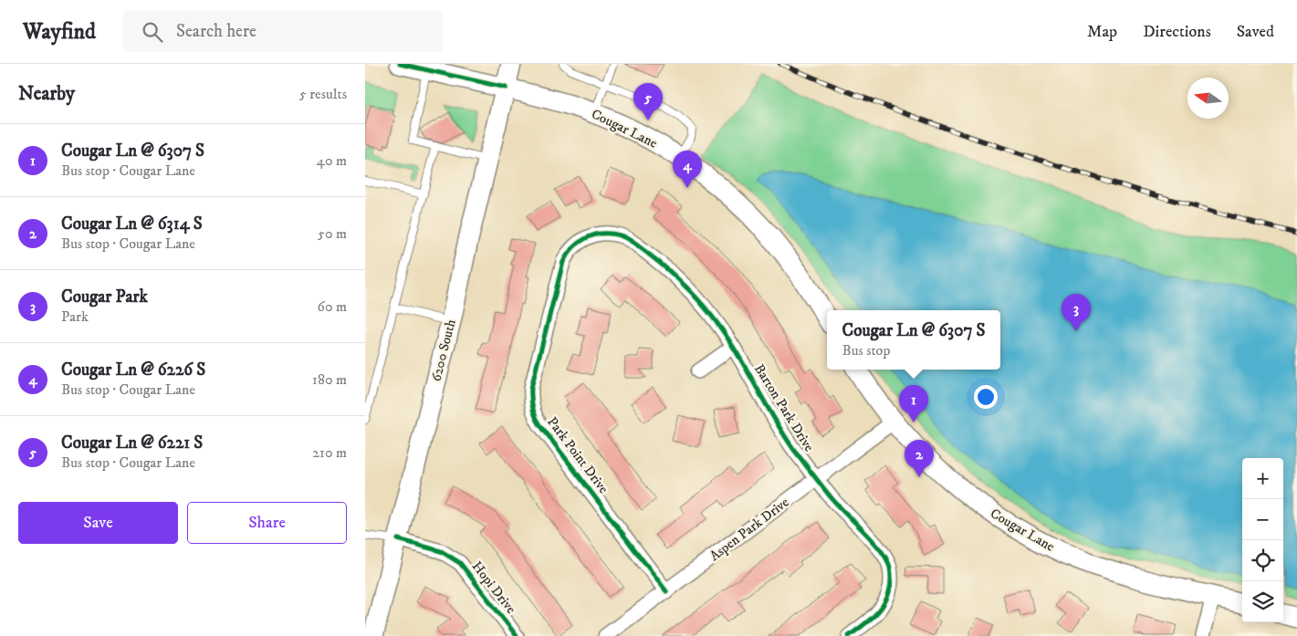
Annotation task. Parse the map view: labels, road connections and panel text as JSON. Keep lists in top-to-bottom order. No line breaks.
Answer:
{"streets":{"main road":["Cougar Lane","6200 South"],"street":["Barton Park Drive","Park Point Drive","Aspen Park Drive","Hopi Drive"]},"crossings":[["Cougar Lane","6200 South"],["Cougar Lane","Aspen Park Drive"],["6200 South","Hopi Drive"],["Barton Park Drive","Park Point Drive"],["Barton Park Drive","Aspen Park Drive"],["Park Point Drive","Aspen Park Drive"]],"north":"left","page":{"header":"Wayfind","search":"Search here","nav":["Map","Directions","Saved"],"heading":["Nearby","5 results"],"pins":["5","4","3","1","2"],"list":[{"mark":"1","name":"Cougar Ln @ 6307 S","note":"Bus stop · Cougar Lane","value":"40 m"},{"mark":"2","name":"Cougar Ln @ 6314 S","note":"Bus stop · Cougar Lane","value":"50 m"},{"mark":"3","name":"Cougar Park","note":"Park","value":"60 m"},{"mark":"4","name":"Cougar Ln @ 6226 S","note":"Bus stop · Cougar Lane","value":"180 m"},{"mark":"5","name":"Cougar Ln @ 6221 S","note":"Bus stop · Cougar Lane","value":"210 m"}],"popup":["Cougar Ln @ 6307 S","Bus stop"],"map_buttons":["+","−"],"buttons":["Save","Share"]}}
